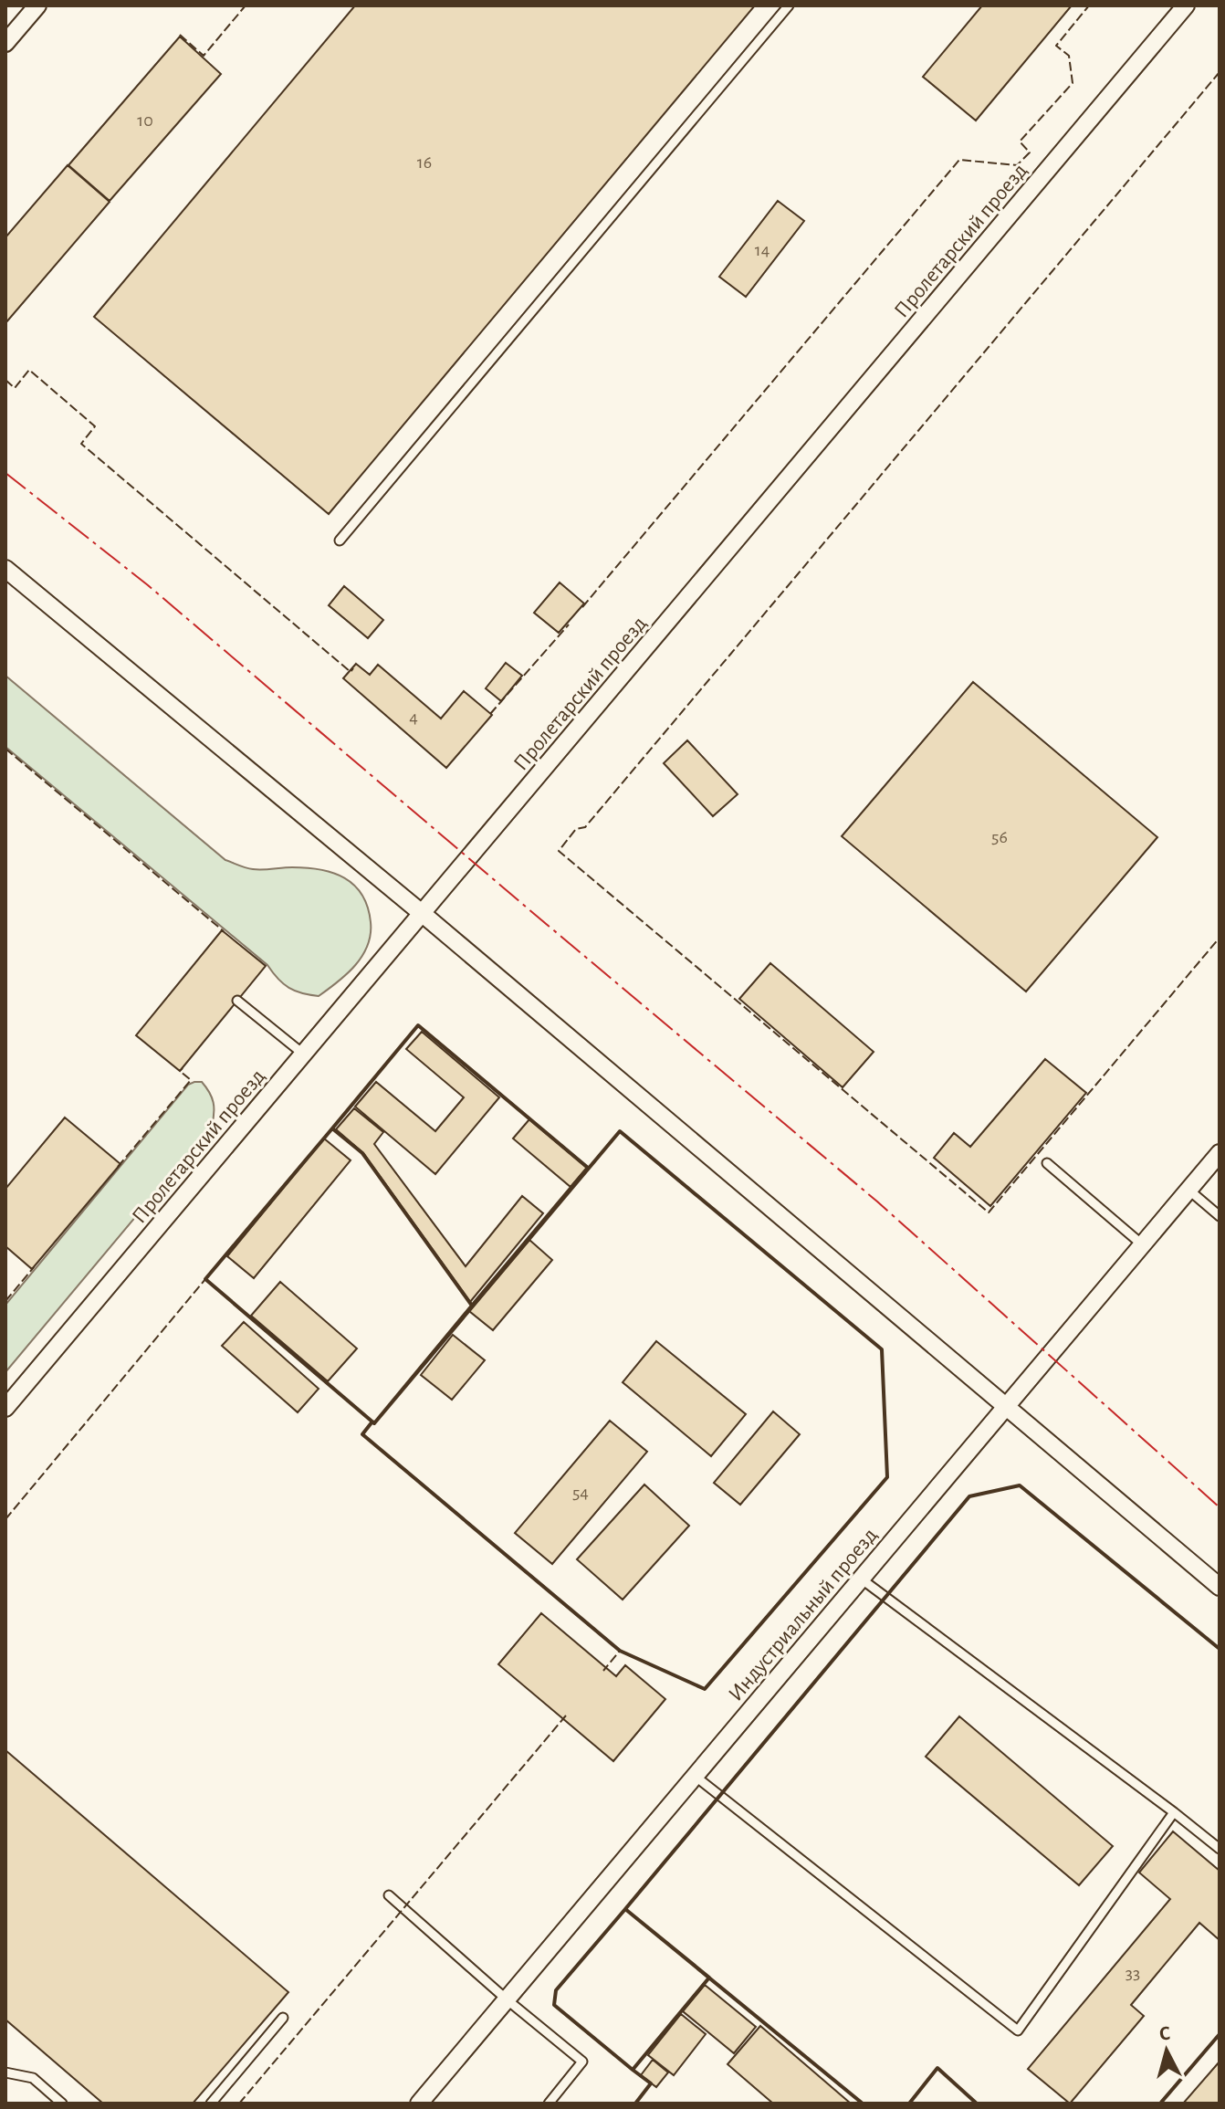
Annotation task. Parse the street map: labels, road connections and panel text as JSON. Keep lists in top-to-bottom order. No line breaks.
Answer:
{"streets":{"street":["Пролетарский проезд","Индустриальный проезд"]},"house_numbers":["10","16","14","4","56","54","33"],"north":"top"}
